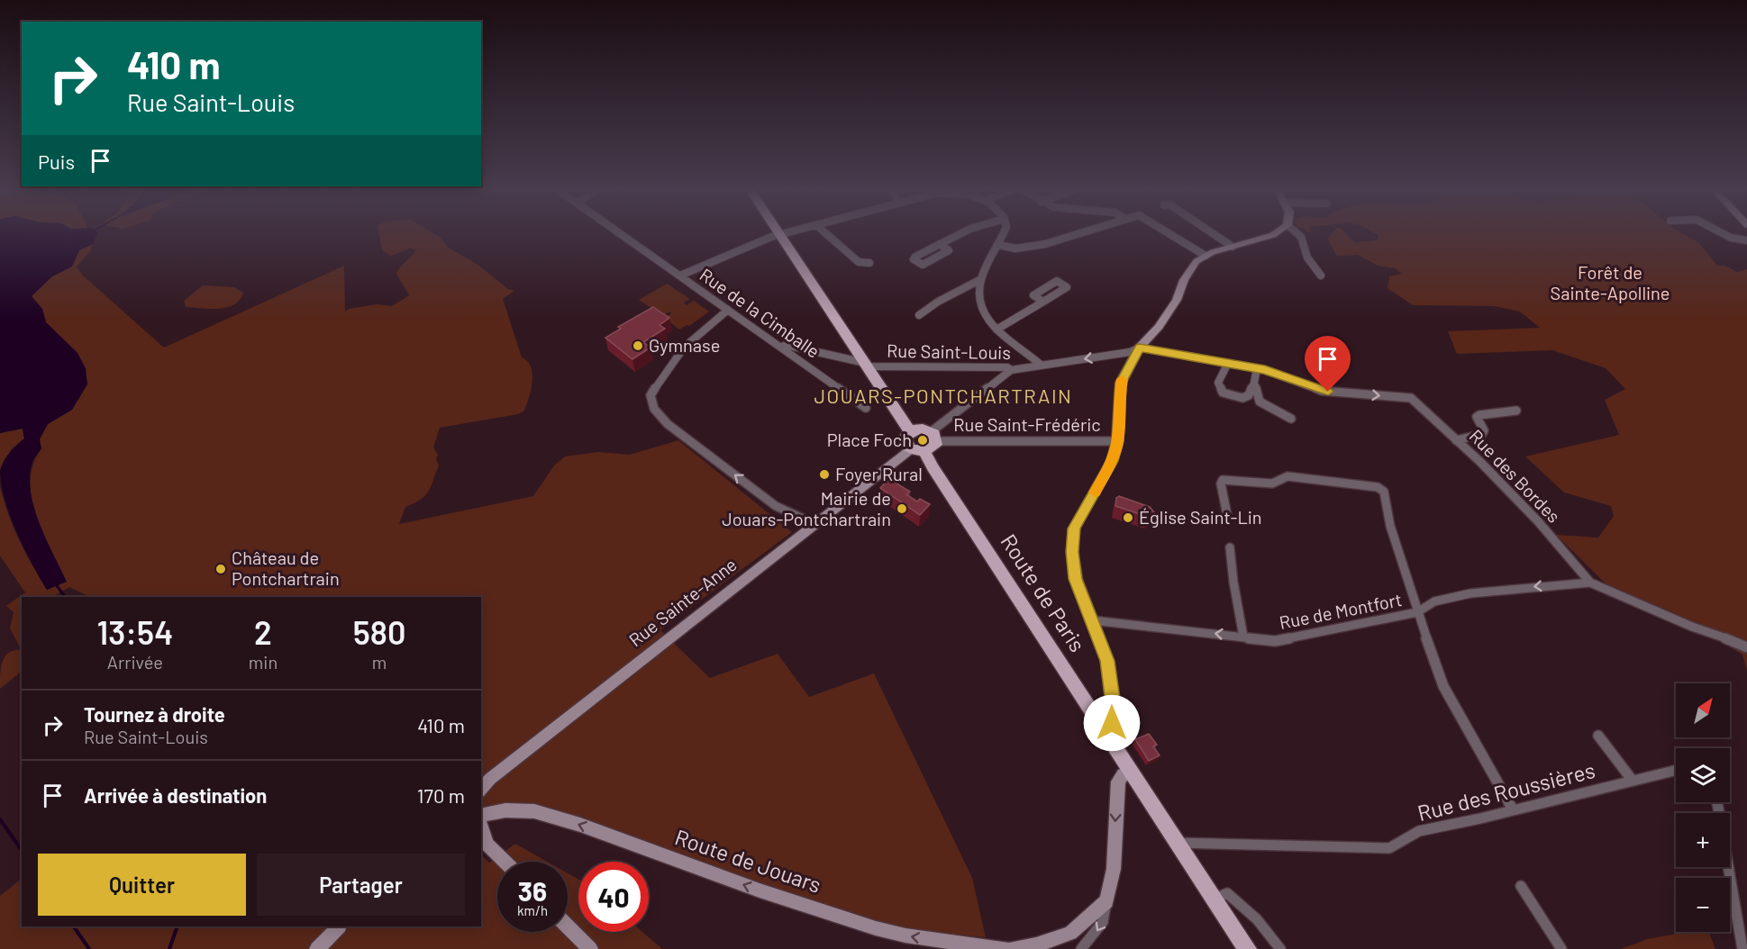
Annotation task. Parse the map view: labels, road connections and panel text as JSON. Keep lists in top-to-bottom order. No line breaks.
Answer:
{"streets":{"main road":["Route de Paris"],"street":["Rue de la Cimballe","Rue Saint-Louis","Rue Saint-Frédéric","Rue des Bordes","Rue Sainte-Anne","Rue de Montfort","Rue des Roussières","Route de Jouars"]},"crossings":[["Rue de la Cimballe","Rue Saint-Louis"],["Rue Saint-Louis","Rue des Bordes"],["Rue Saint-Frédéric","Route de Paris"],["Rue Saint-Frédéric","Rue Sainte-Anne"],["Rue des Bordes","Rue de Montfort"],["Route de Paris","Rue Sainte-Anne"],["Route de Paris","Rue des Roussières"]],"one_way":["Rue de Montfort","Route de Jouars"],"districts":["JOUARS-PONTCHARTRAIN"],"parks":["Forêt de Sainte-Apolline"],"places":["Gymnase","Place Foch","Foyer Rural","Mairie de Jouars-Pontchartrain","Église Saint-Lin","Château de Pontchartrain"],"north":"top right","page":{"turn":["410 m","Rue Saint-Louis"],"then":"Puis","eta":["13:54","Arrivée","2","min","580","m"],"map_buttons":["+","−"],"list":[{"name":"Tournez à droite","note":"Rue Saint-Louis","value":"410 m"},{"name":"Arrivée à destination","value":"170 m"}],"buttons":["Quitter","Partager"],"speed":"36 km/h","limit":"40"}}
